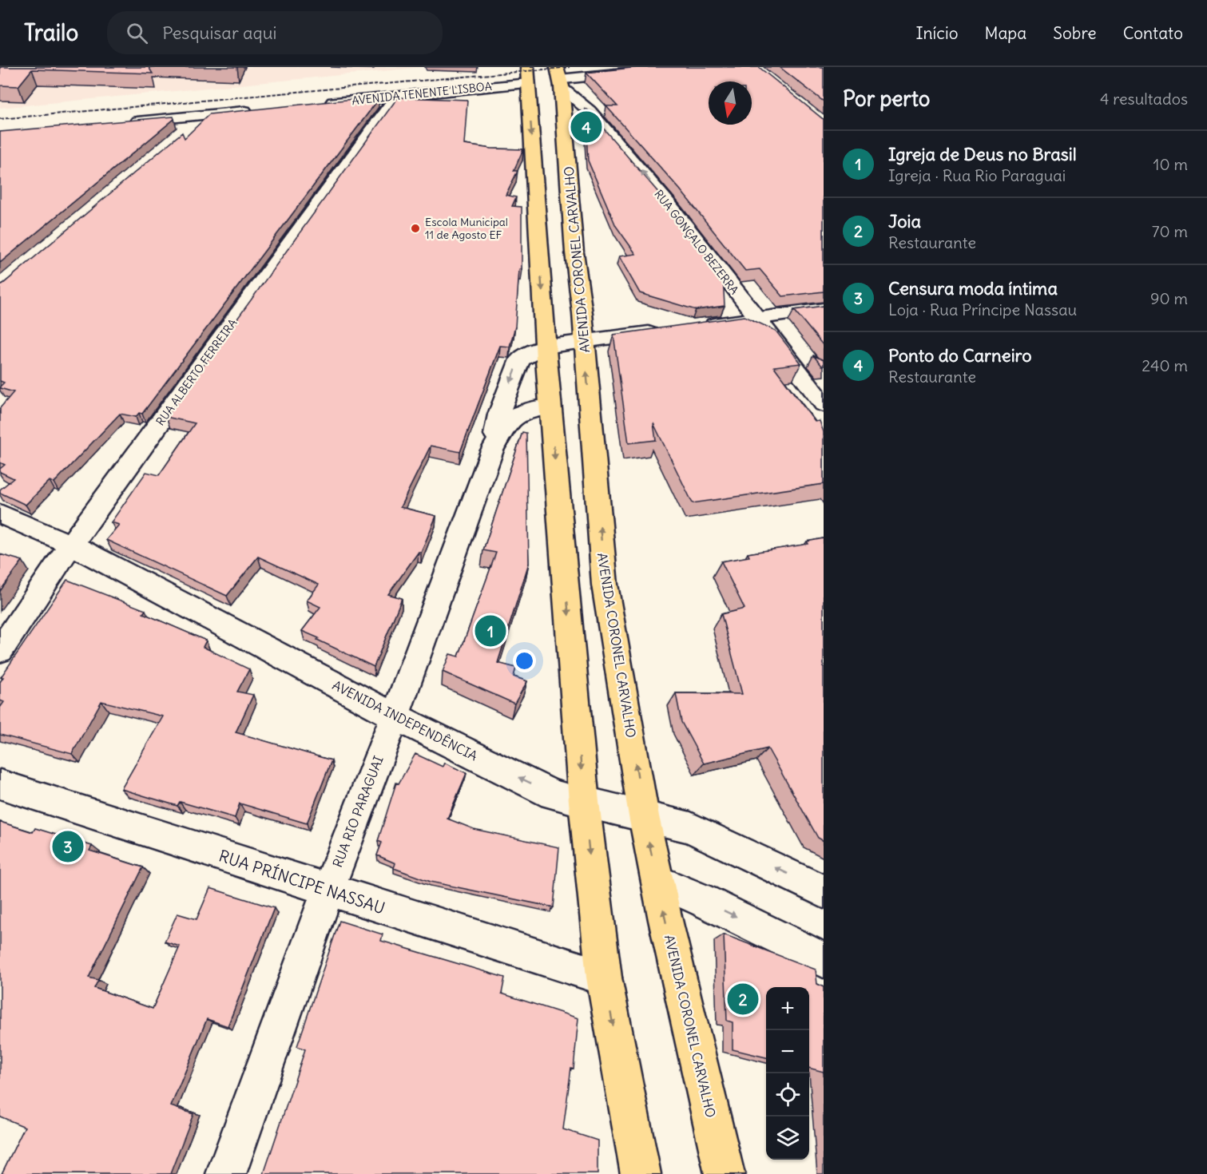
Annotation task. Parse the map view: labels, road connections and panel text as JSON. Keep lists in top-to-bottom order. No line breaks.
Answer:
{"streets":{"main road":["AVENIDA CORONEL CARVALHO"],"street":["AVENIDA TENENTE LISBOA","RUA GONÇALO BEZERRA","RUA ALBERTO FERREIRA","AVENIDA INDEPENDÊNCIA","RUA RIO PARAGUAI","RUA PRÍNCIPE NASSAU"]},"crossings":[["AVENIDA TENENTE LISBOA","RUA ALBERTO FERREIRA"],["RUA GONÇALO BEZERRA","AVENIDA CORONEL CARVALHO"],["AVENIDA CORONEL CARVALHO","AVENIDA INDEPENDÊNCIA"],["AVENIDA CORONEL CARVALHO","RUA RIO PARAGUAI"],["RUA ALBERTO FERREIRA","AVENIDA INDEPENDÊNCIA"],["AVENIDA INDEPENDÊNCIA","RUA RIO PARAGUAI"],["RUA RIO PARAGUAI","RUA PRÍNCIPE NASSAU"]],"one_way":["RUA GONÇALO BEZERRA"],"places":["Escola Municipal 11 de Agosto EF"],"north":"bottom","page":{"header":"Trailo","search":"Pesquisar aqui","nav":["Início","Mapa","Sobre","Contato"],"heading":["Por perto","4 resultados"],"pins":["4","1","3","2"],"list":[{"mark":"1","name":"Igreja de Deus no Brasil","note":"Igreja · Rua Rio Paraguai","value":"10 m"},{"mark":"2","name":"Joia","note":"Restaurante","value":"70 m"},{"mark":"3","name":"Censura moda íntima","note":"Loja · Rua Príncipe Nassau","value":"90 m"},{"mark":"4","name":"Ponto do Carneiro","note":"Restaurante","value":"240 m"}],"map_buttons":["+","−"]}}
